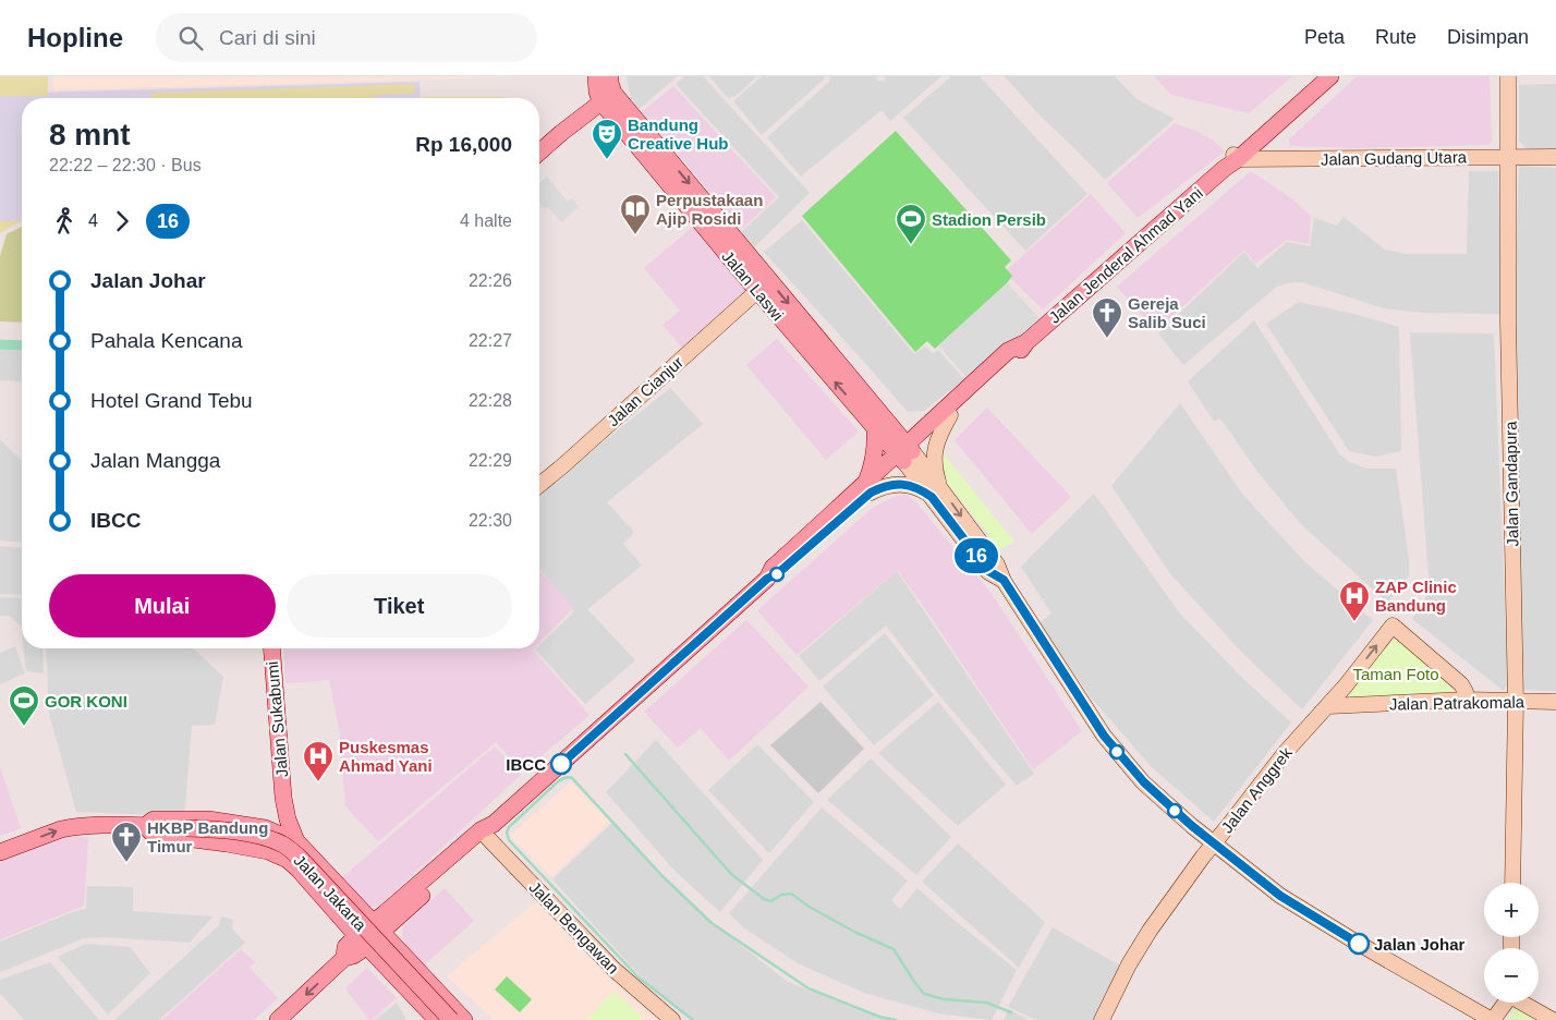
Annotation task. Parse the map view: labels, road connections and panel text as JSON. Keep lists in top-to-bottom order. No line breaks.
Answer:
{"streets":{"main road":["Jalan Jenderal Ahmad Yani","Jalan Laswi","Jalan Sukabumi","Jalan Jakarta"],"street":["Jalan Gudang Utara","Jalan Cianjur","Jalan Gandapura","Jalan Patrakomala","Jalan Anggrek","Jalan Bengawan"]},"crossings":[["Jalan Gudang Utara","Jalan Jenderal Ahmad Yani"],["Jalan Gudang Utara","Jalan Gandapura"],["Jalan Jenderal Ahmad Yani","Jalan Laswi"],["Jalan Jenderal Ahmad Yani","Jalan Jakarta"],["Jalan Jenderal Ahmad Yani","Jalan Bengawan"],["Jalan Laswi","Jalan Cianjur"],["Jalan Gandapura","Jalan Patrakomala"],["Jalan Patrakomala","Jalan Anggrek"],["Jalan Sukabumi","Jalan Jakarta"]],"parks":["Taman Foto"],"places":{"theatre":["Bandung Creative Hub"],"library":["Perpustakaan Ajip Rosidi"],"sports":["Stadion Persib","GOR KONI"],"church":["Gereja Salib Suci","HKBP Bandung Timur"],"hospital":["ZAP Clinic Bandung","Puskesmas Ahmad Yani"],"other":["IBCC","Jalan Johar"]},"lines":["bus line 16"],"page":{"header":"Hopline","search":"Cari di sini","nav":["Peta","Rute","Disimpan"],"on_map":"16","heading":["8 mnt","22:22 – 22:30 · Bus","Rp 16,000"],"legs":["4","16","4 halte"],"list":[{"name":"Jalan Johar","value":"22:26"},{"name":"Pahala Kencana","value":"22:27"},{"name":"Hotel Grand Tebu","value":"22:28"},{"name":"Jalan Mangga","value":"22:29"},{"name":"IBCC","value":"22:30"}],"buttons":["Mulai","Tiket"],"map_buttons":["+","−"]}}
